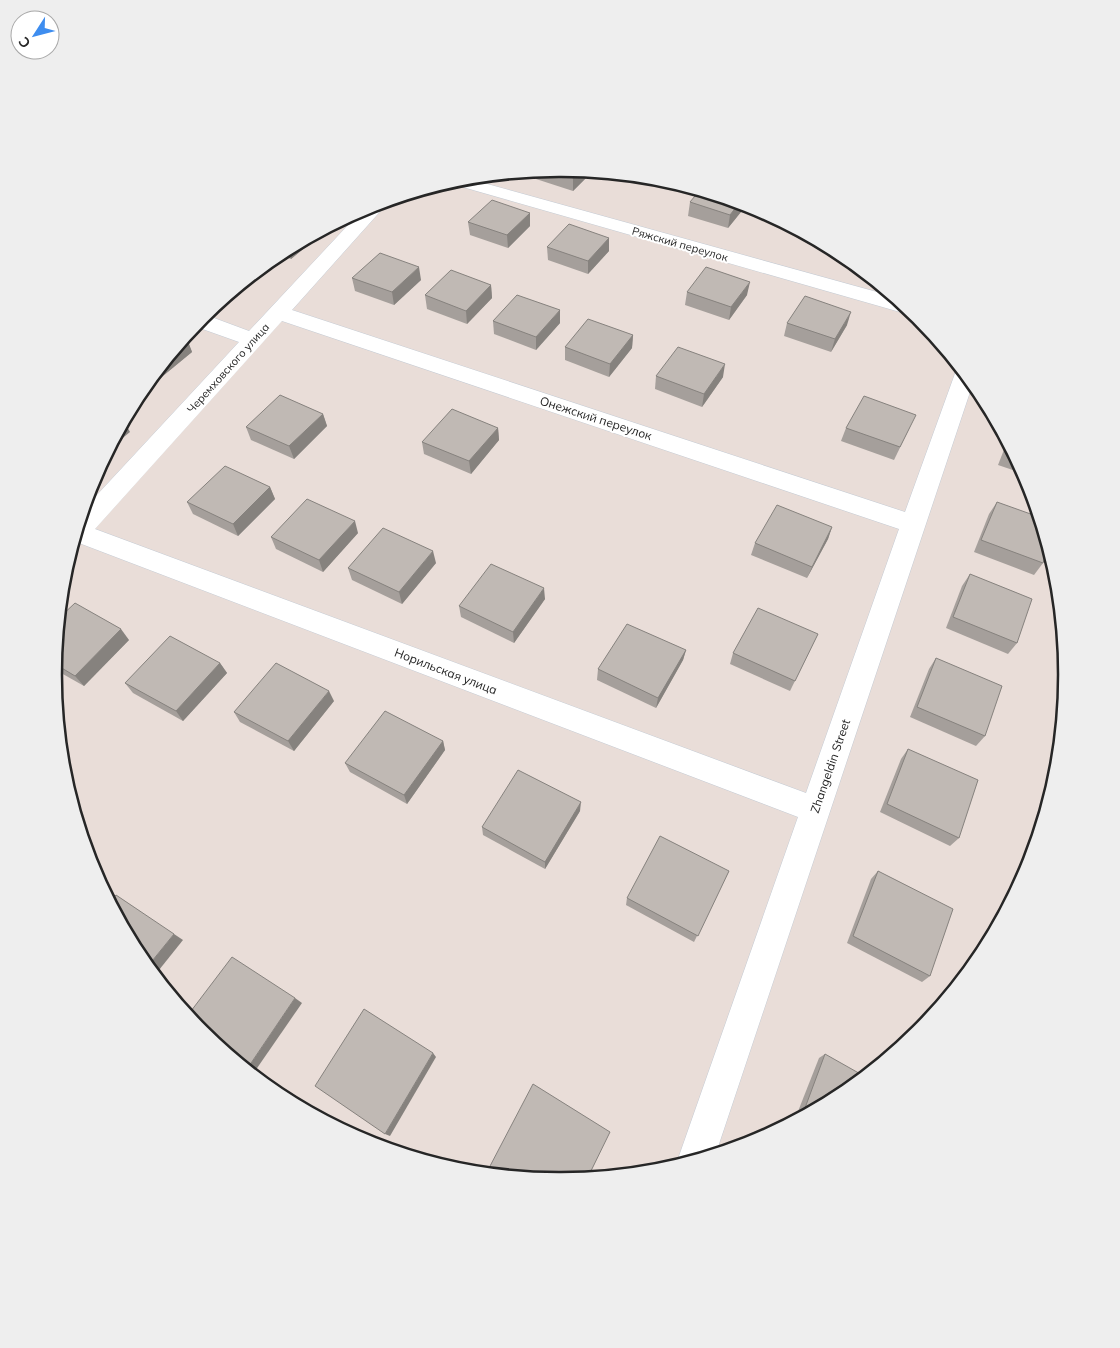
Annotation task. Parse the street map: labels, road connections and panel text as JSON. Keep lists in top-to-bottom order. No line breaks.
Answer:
{"streets":{"street":["Ряжский переулок","Черемховского улица","Онежский переулок","Норильская улица","Zhangeldin Street"]},"crossings":[["Черемховского улица","Онежский переулок"],["Онежский переулок","Zhangeldin Street"],["Норильская улица","Zhangeldin Street"]],"north":"bottom left"}
